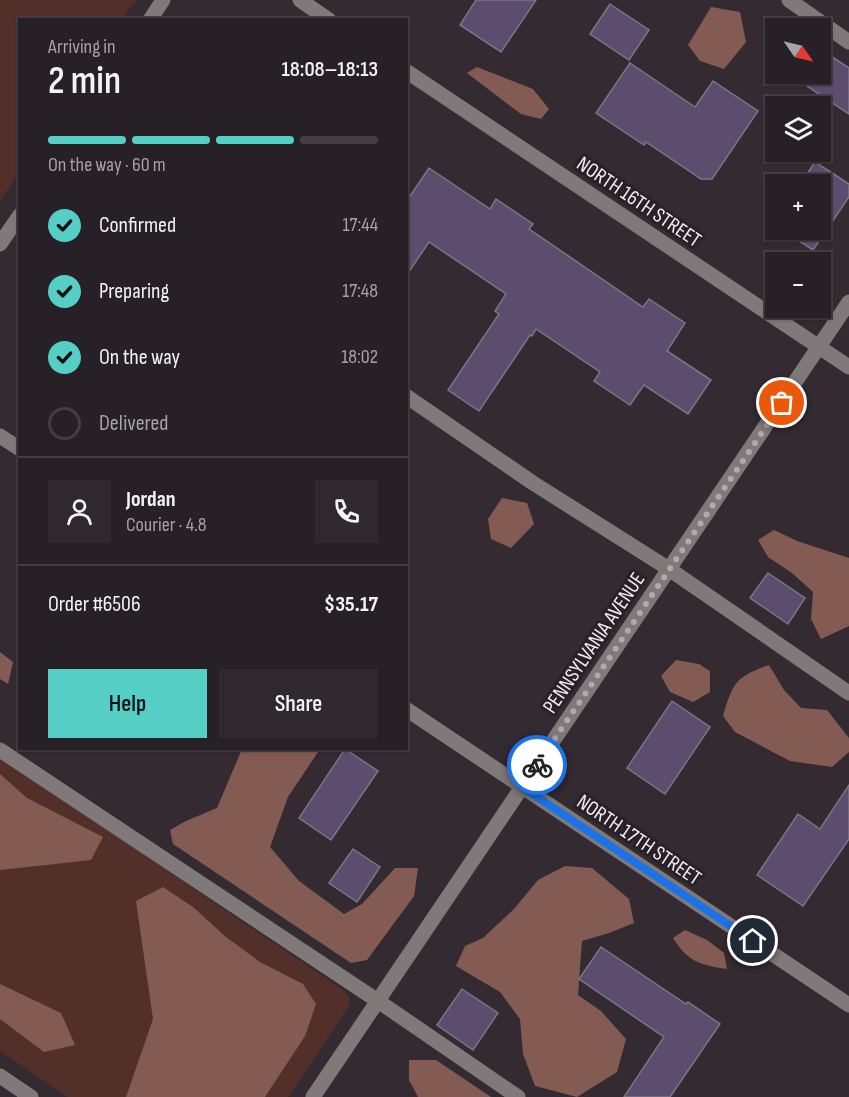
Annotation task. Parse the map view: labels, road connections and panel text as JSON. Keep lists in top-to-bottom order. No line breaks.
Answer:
{"streets":{"street":["NORTH 16TH STREET","PENNSYLVANIA AVENUE","NORTH 17TH STREET"]},"crossings":[["NORTH 16TH STREET","PENNSYLVANIA AVENUE"],["PENNSYLVANIA AVENUE","NORTH 17TH STREET"]],"north":"bottom right","page":{"map_buttons":["+","−"],"heading":["2 min","Arriving in","18:08–18:13"],"panel":["Jordan","Courier · 4.8","Order #6506","$35.17"],"bar":"On the way · 60 m","list":[["Confirmed","17:44"],["Preparing","17:48"],["On the way","18:02"],"Delivered"],"buttons":["Help","Share"]}}
